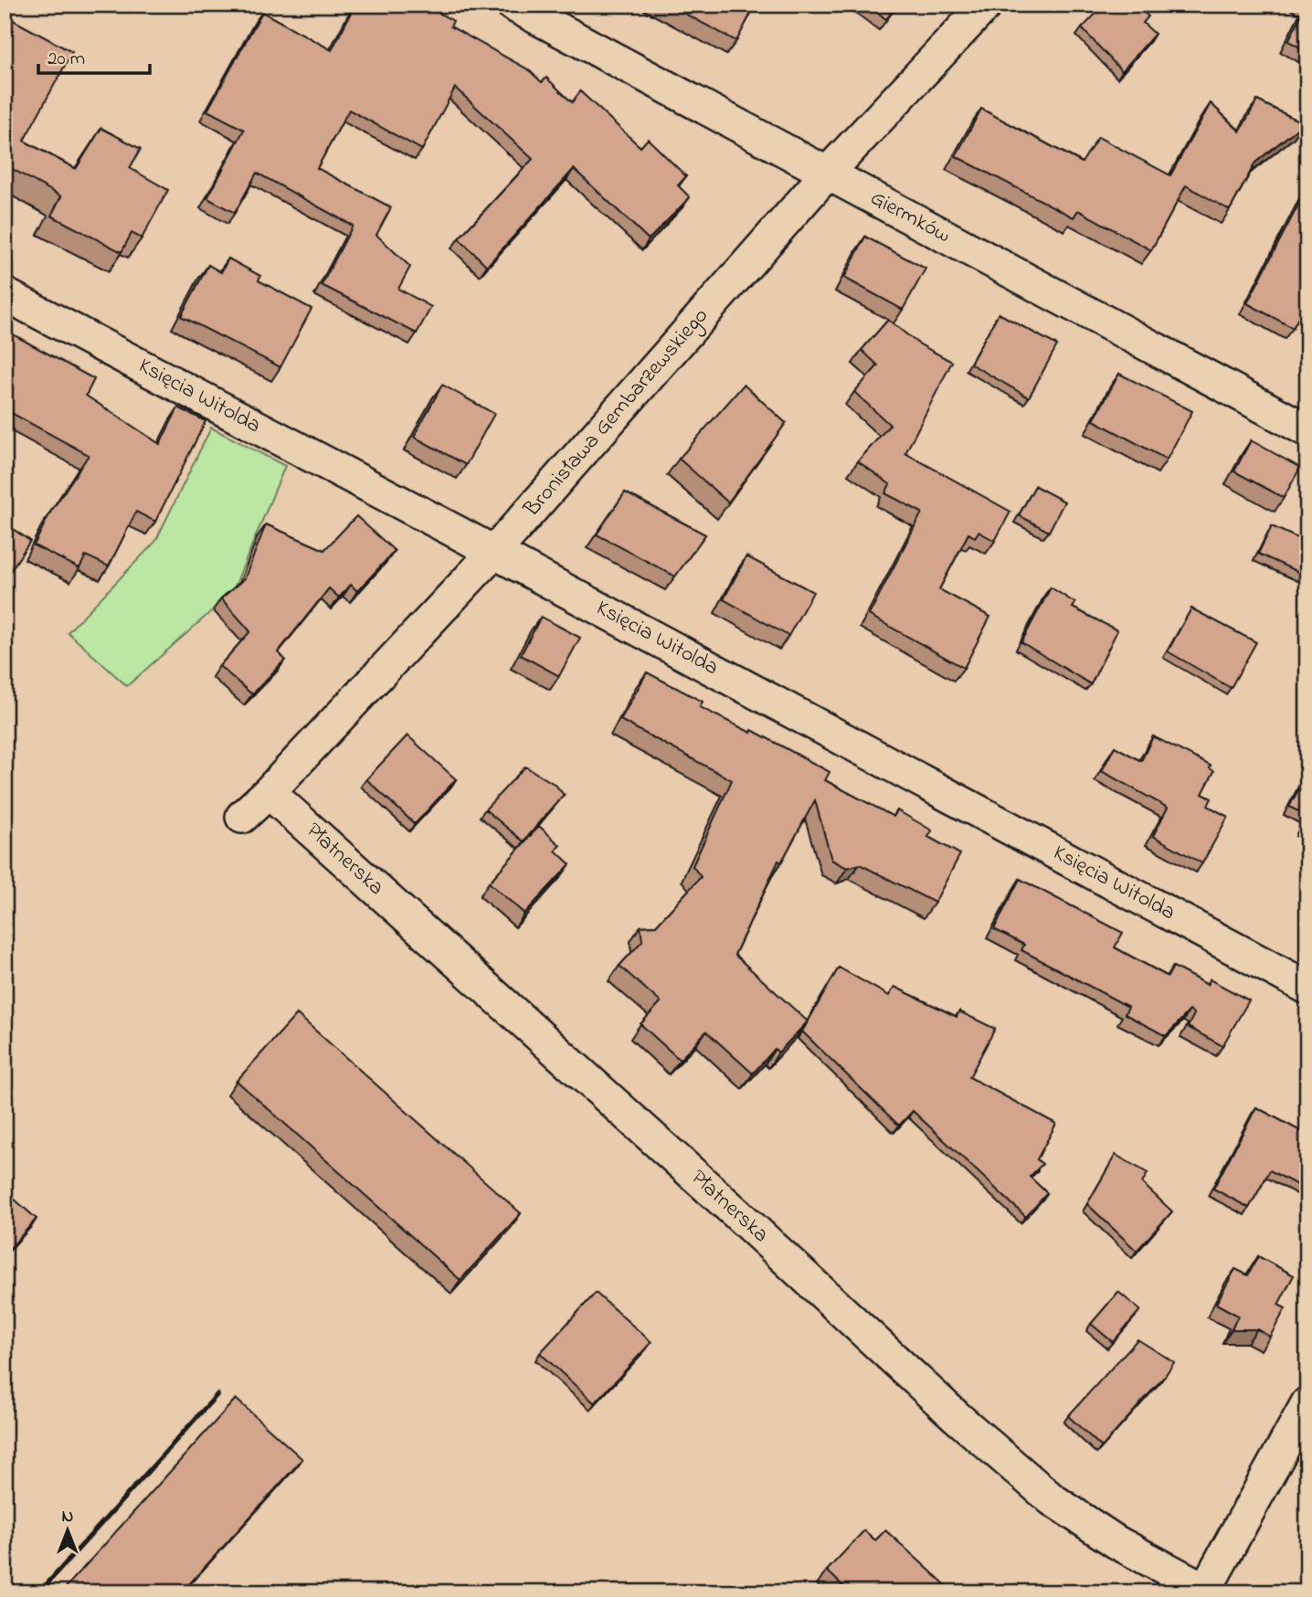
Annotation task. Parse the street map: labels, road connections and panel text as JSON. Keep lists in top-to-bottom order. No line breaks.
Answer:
{"streets":{"street":["Giermków","Księcia Witolda","Bronisława Gembarzewskiego","Płatnerska"]},"crossings":[["Giermków","Bronisława Gembarzewskiego"],["Księcia Witolda","Bronisława Gembarzewskiego"],["Bronisława Gembarzewskiego","Płatnerska"]],"scale_bar":"20 m","north":"top"}
